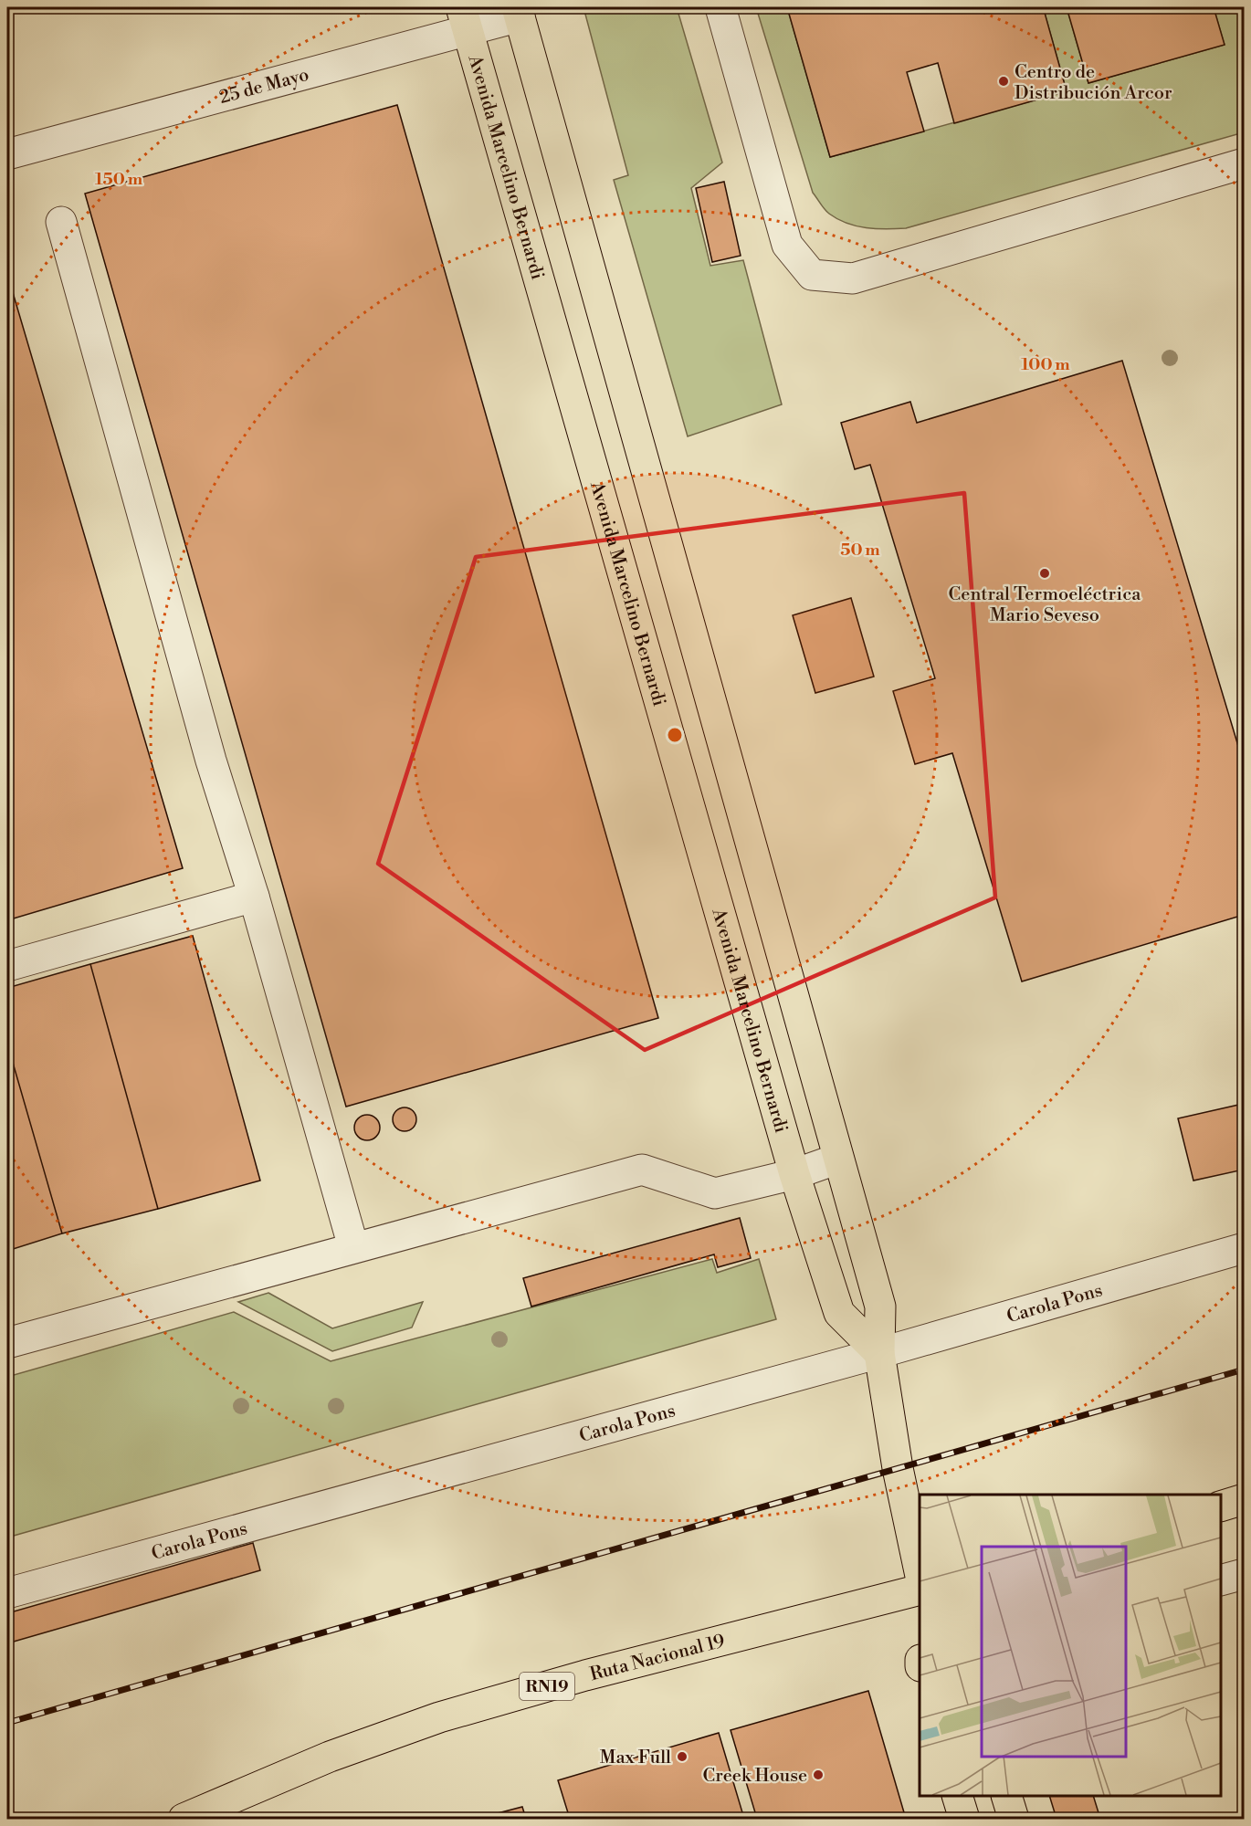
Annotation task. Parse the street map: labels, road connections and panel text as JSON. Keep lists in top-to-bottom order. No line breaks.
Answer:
{"streets":{"main road":["Avenida Marcelino Bernardi","Ruta Nacional 19","RN19"],"street":["25 de Mayo","Carola Pons"]},"crossings":[["25 de Mayo","Avenida Marcelino Bernardi"],["Avenida Marcelino Bernardi","Carola Pons"]],"places":["Centro de Distribución Arcor","Central Termoeléctrica Mario Seveso","Max Full","Creek House"],"rings":["150 m","100 m","50 m"]}
